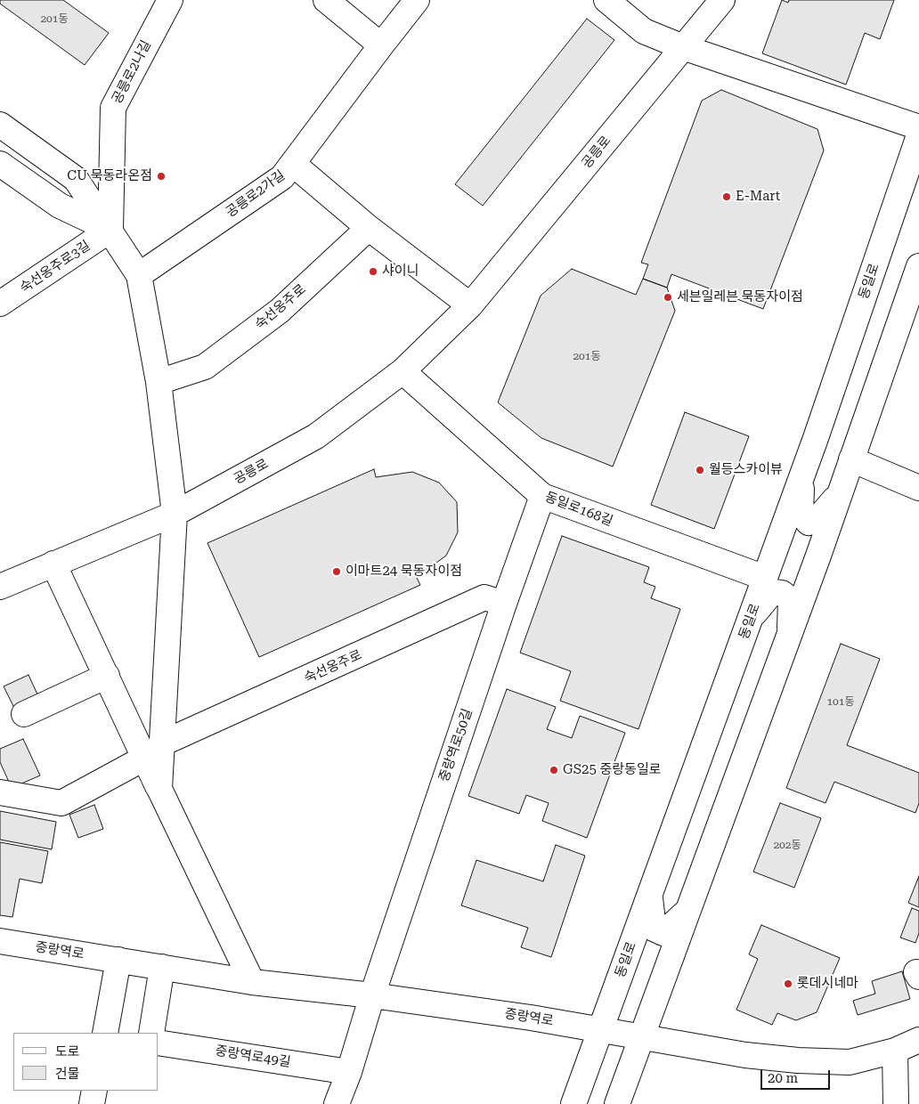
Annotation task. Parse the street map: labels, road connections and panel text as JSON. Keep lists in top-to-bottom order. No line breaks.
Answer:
{"streets":{"street":["공릉로2나길","공릉로","공릉로2가길","숙선옹주로3길","동일로","숙선옹주로","동일로168길","중랑역로50길","중랑역로","중랑역로49길"]},"crossings":[["공릉로2나길","숙선옹주로3길"],["공릉로","동일로168길"],["동일로","동일로168길"],["동일로","중랑역로"],["숙선옹주로","중랑역로50길"],["동일로168길","중랑역로50길"],["중랑역로50길","중랑역로"]],"places":["CU 묵동라온점","E-Mart","샤이니","세븐일레븐 묵동자이점","월등스카이뷰","이마트24 묵동자이점","GS25 중랑동일로","롯데시네마"],"house_numbers":["201동","201동","101동","202동"],"legend":["도로","건물"],"scale_bar":"20 m"}
